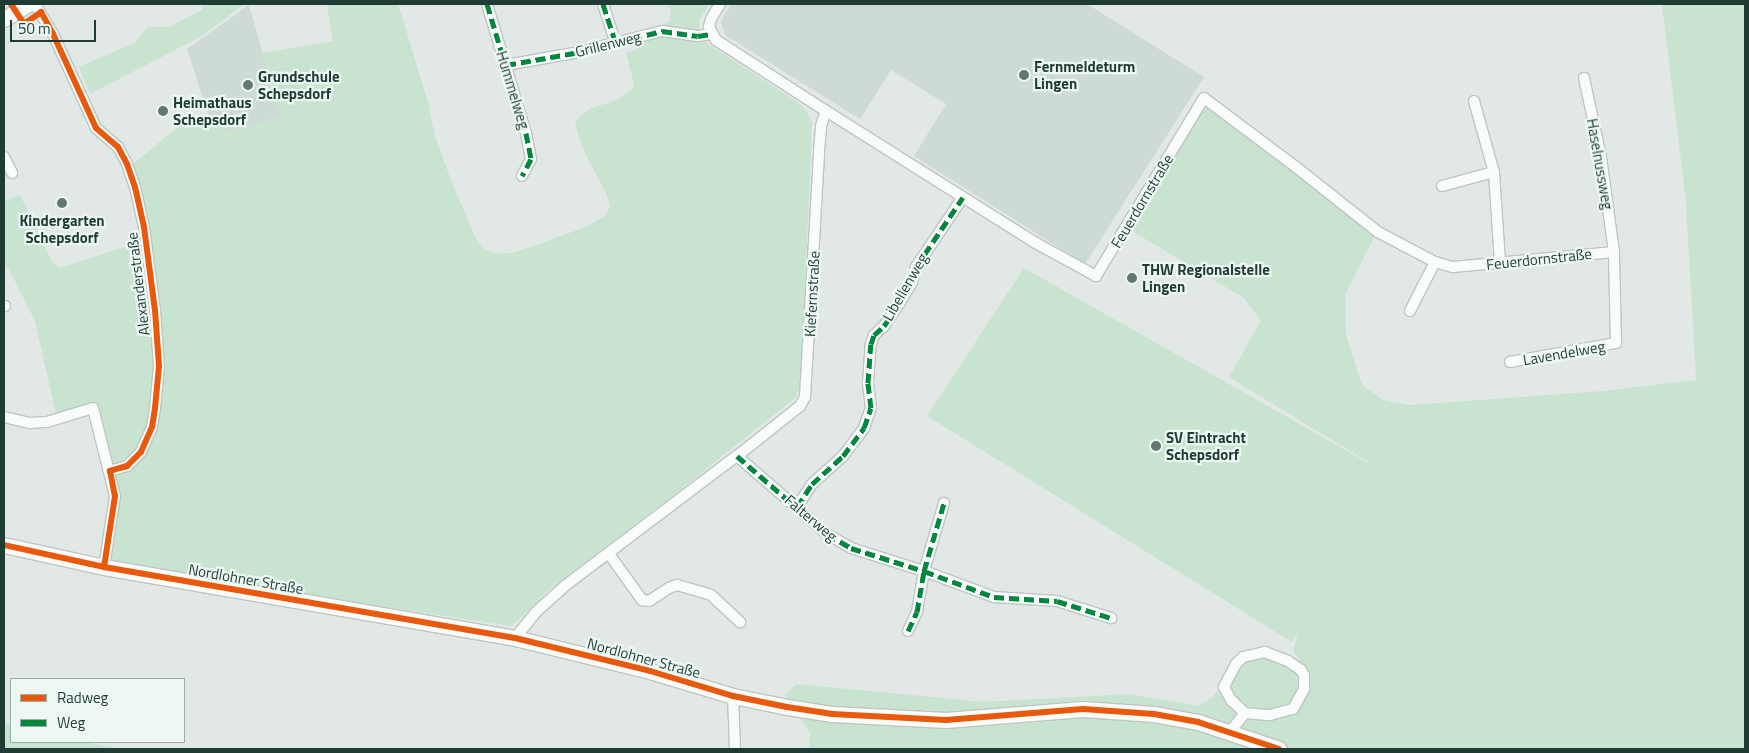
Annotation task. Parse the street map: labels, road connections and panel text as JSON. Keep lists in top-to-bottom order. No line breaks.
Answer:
{"streets":{"street":["Grillenweg","Hummelweg","Haselnussweg","Feuerdornstraße","Alexanderstraße","Libellenweg","Kiefernstraße","Lavendelweg","Falterweg","Nordlohner Straße"]},"crossings":[["Grillenweg","Hummelweg"],["Haselnussweg","Feuerdornstraße"],["Haselnussweg","Lavendelweg"],["Feuerdornstraße","Libellenweg"],["Feuerdornstraße","Kiefernstraße"],["Feuerdornstraße","Lavendelweg"],["Libellenweg","Falterweg"],["Kiefernstraße","Falterweg"],["Kiefernstraße","Nordlohner Straße"]],"places":["Fernmeldeturm Lingen","Grundschule Schepsdorf","Heimathaus Schepsdorf","Kindergarten Schepsdorf","THW Regionalstelle Lingen","SV Eintracht Schepsdorf"],"legend":["Radweg","Weg"],"scale_bar":"50 m"}
